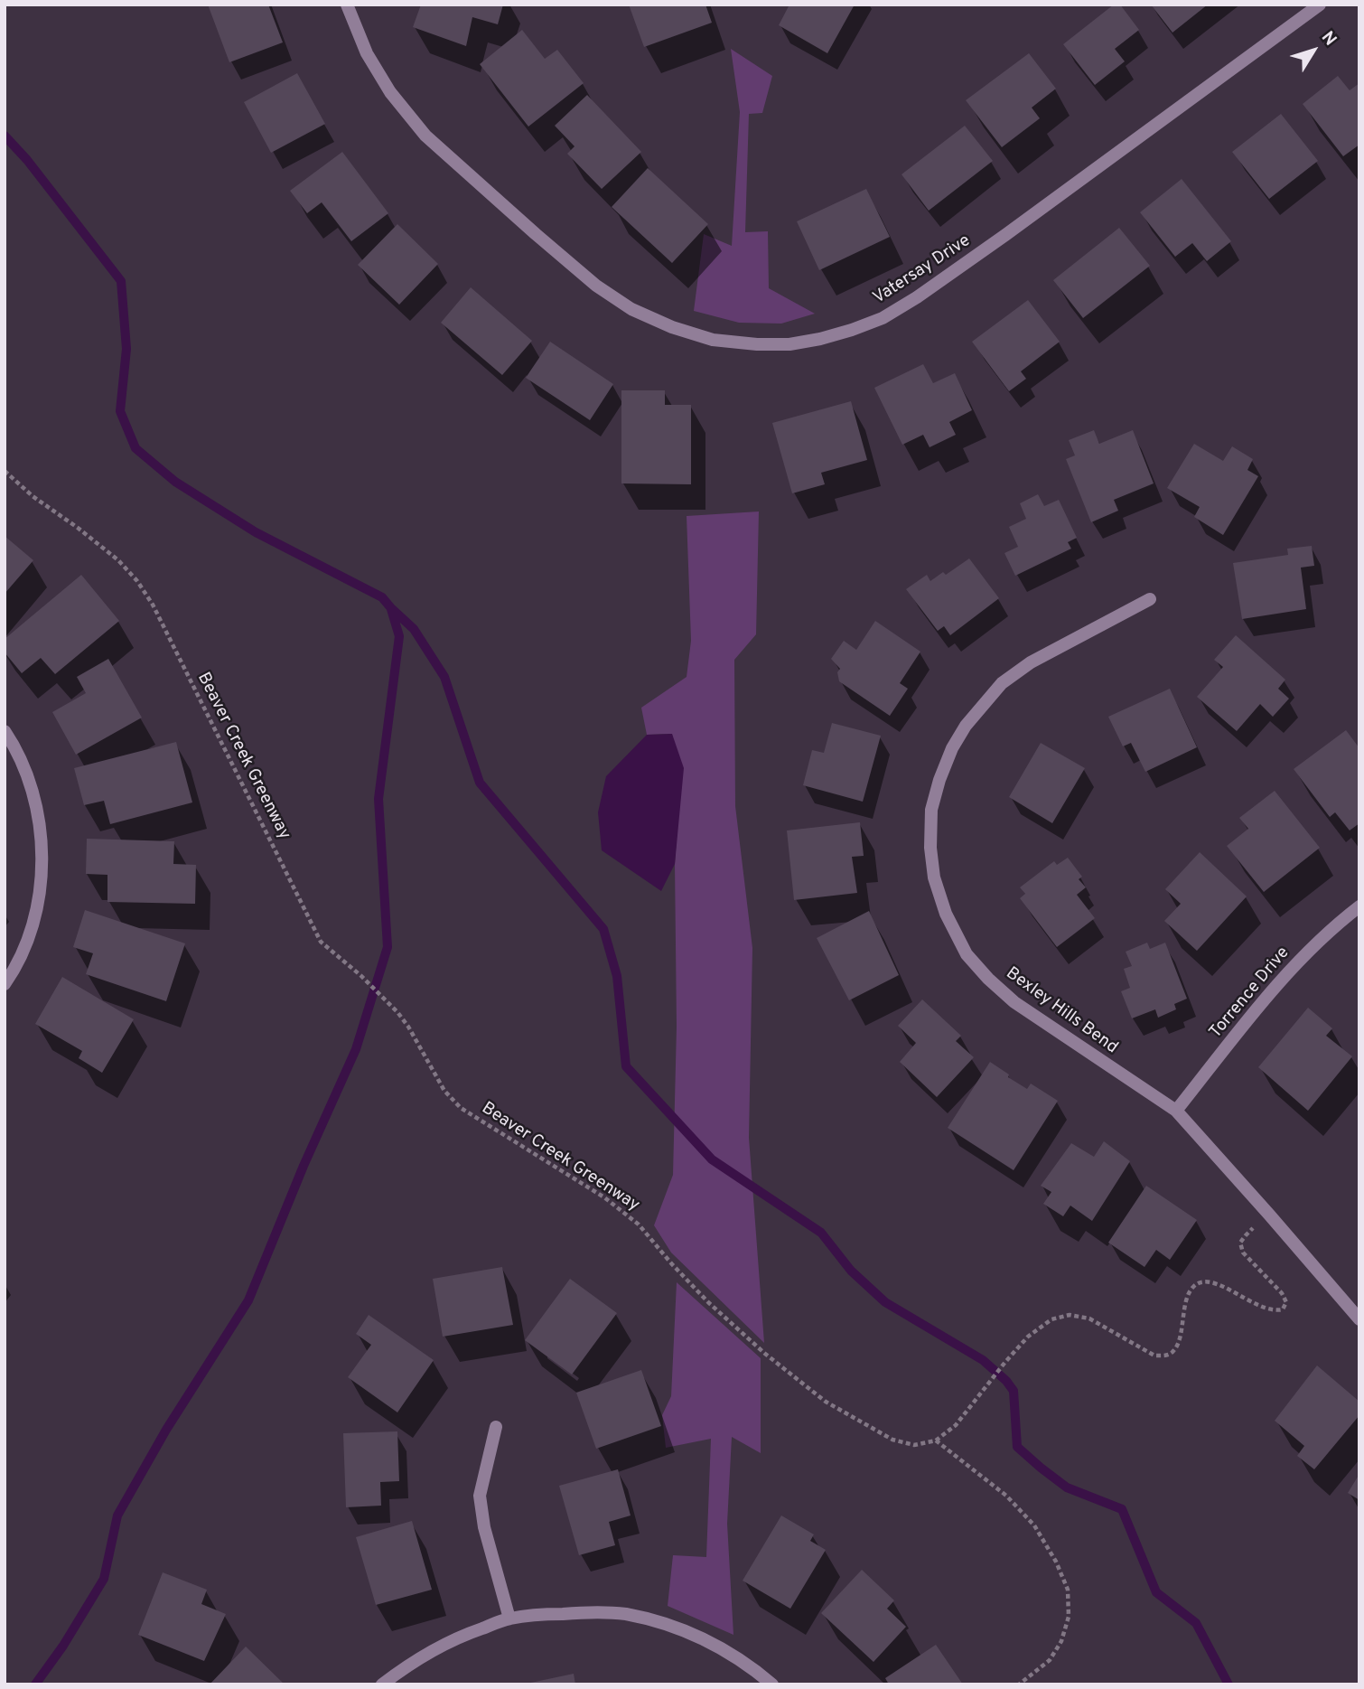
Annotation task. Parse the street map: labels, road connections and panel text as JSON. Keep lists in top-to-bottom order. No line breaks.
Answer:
{"streets":{"street":["Vatersay Drive","Torrence Drive","Bexley Hills Bend"],"path":["Beaver Creek Greenway"]},"crossings":[["Torrence Drive","Bexley Hills Bend"]],"north":"top right"}
